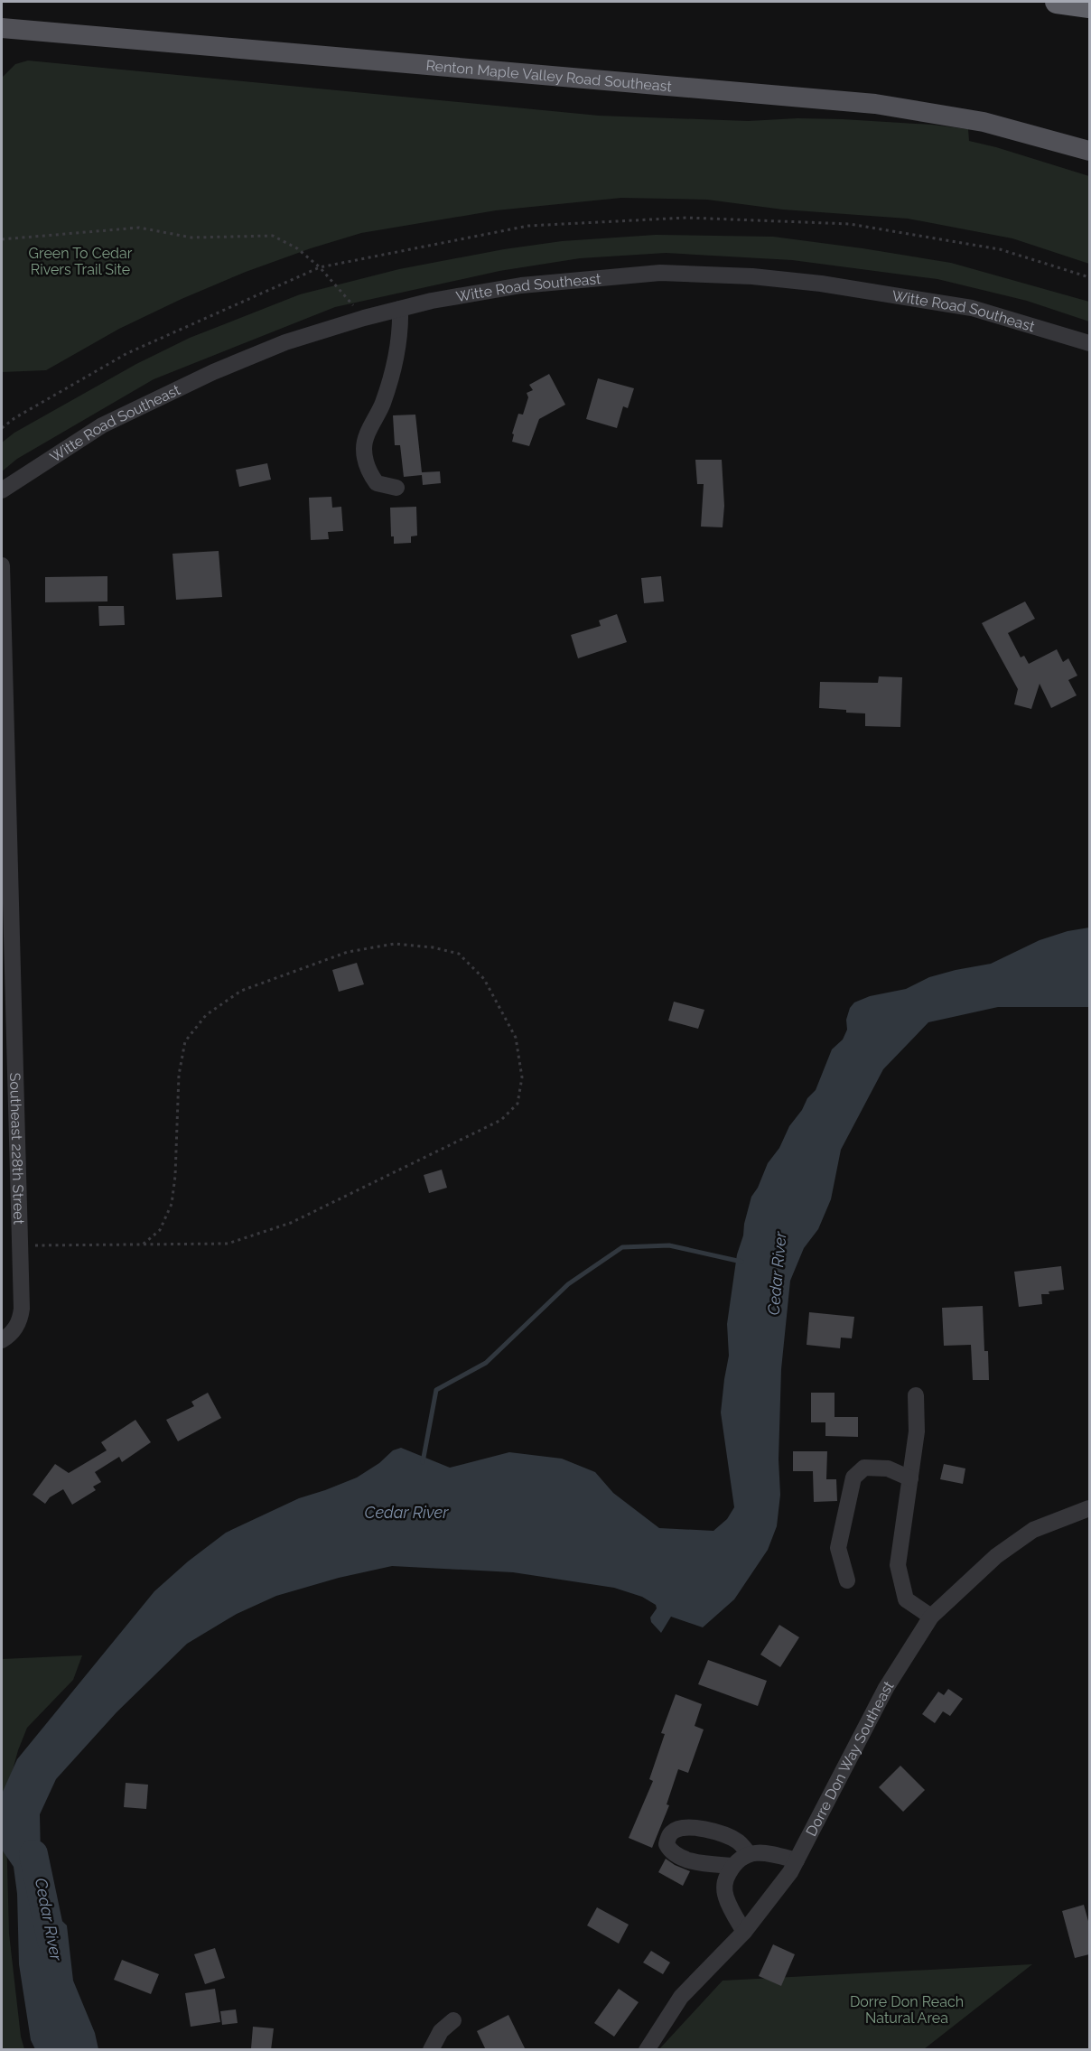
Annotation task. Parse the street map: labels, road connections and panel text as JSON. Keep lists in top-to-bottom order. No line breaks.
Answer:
{"streets":{"main road":["Renton Maple Valley Road Southeast"],"street":["Witte Road Southeast","Southeast 228th Street","Dorre Don Way Southeast"]},"water":["Cedar River"],"parks":["Green To Cedar Rivers Trail Site","Dorre Don Reach Natural Area"]}
